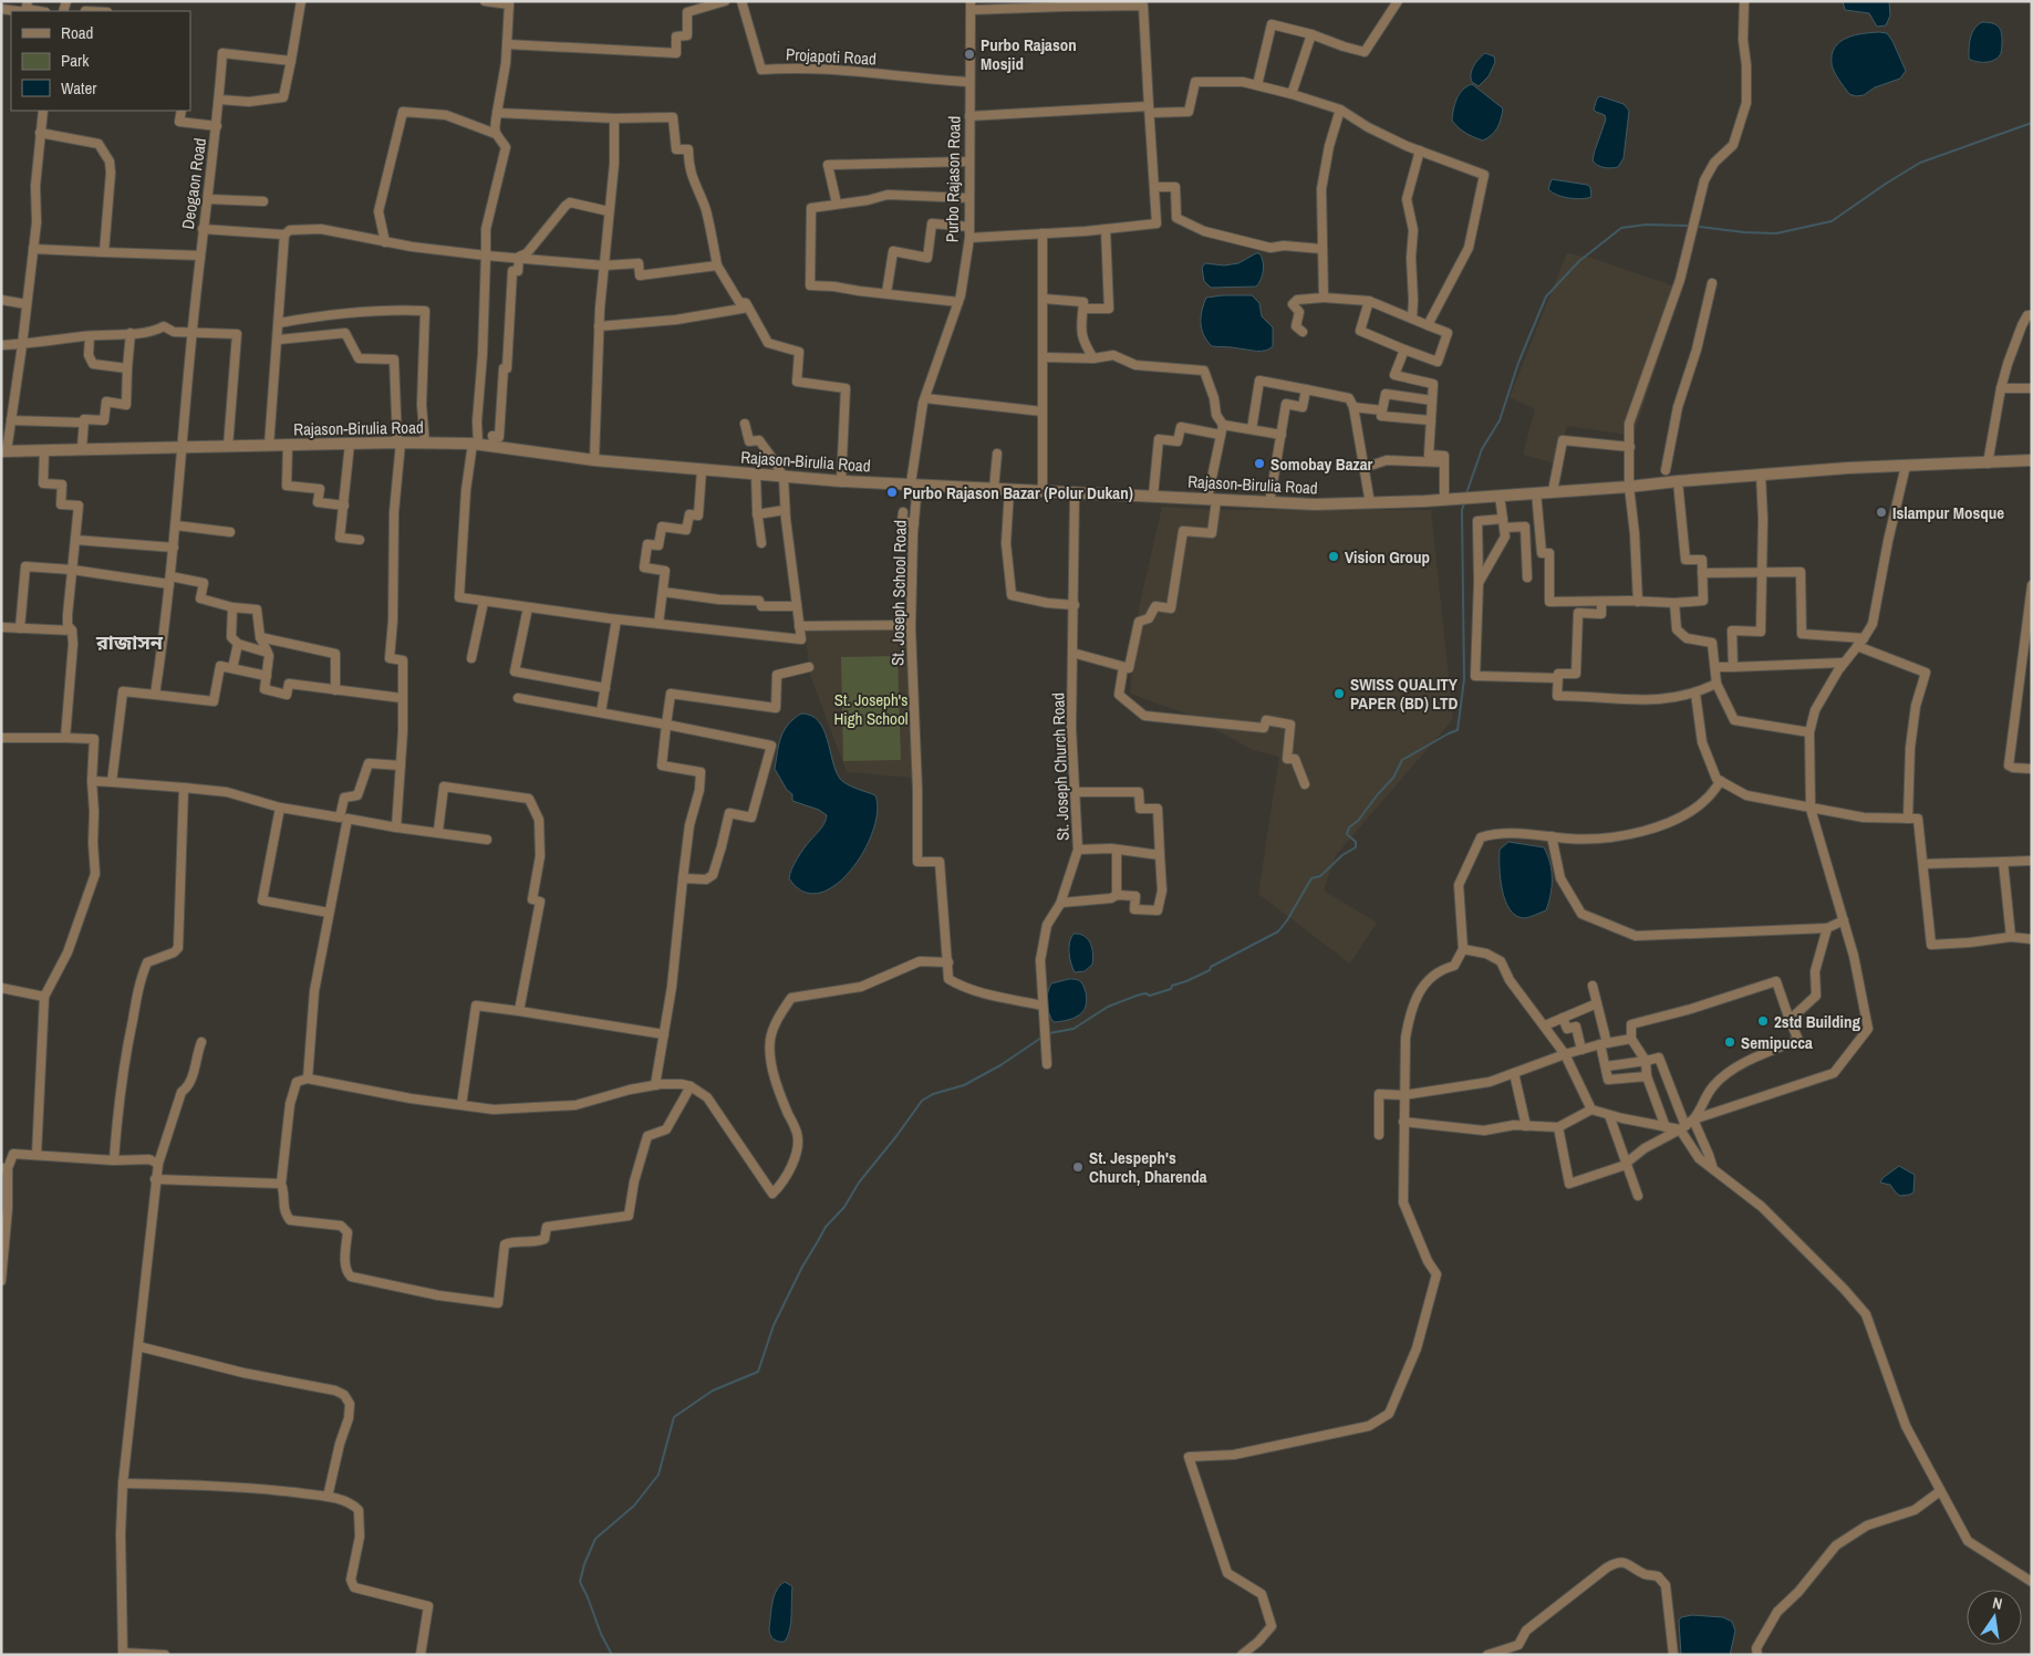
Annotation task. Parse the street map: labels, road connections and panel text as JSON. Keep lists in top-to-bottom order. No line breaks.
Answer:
{"streets":{"street":["Projapoti Road","Purbo Rajason Road","Deogaon Road","Rajason-Birulia Road","St. Joseph School Road","St. Joseph Church Road"]},"crossings":[["Projapoti Road","Purbo Rajason Road"],["Purbo Rajason Road","Rajason-Birulia Road"],["Purbo Rajason Road","St. Joseph School Road"],["Deogaon Road","Rajason-Birulia Road"],["Rajason-Birulia Road","St. Joseph School Road"],["Rajason-Birulia Road","St. Joseph Church Road"],["St. Joseph School Road","St. Joseph Church Road"]],"districts":["রাজাসন"],"parks":["St. Joseph's High School"],"places":["Purbo Rajason Mosjid","Somobay Bazar","Purbo Rajason Bazar (Polur Dukan)","Islampur Mosque","Vision Group","SWISS QUALITY PAPER (BD) LTD","2std Building","Semipucca","St. Jespeph's Church, Dharenda"],"legend":["Road","Park","Water"],"north":"top"}
